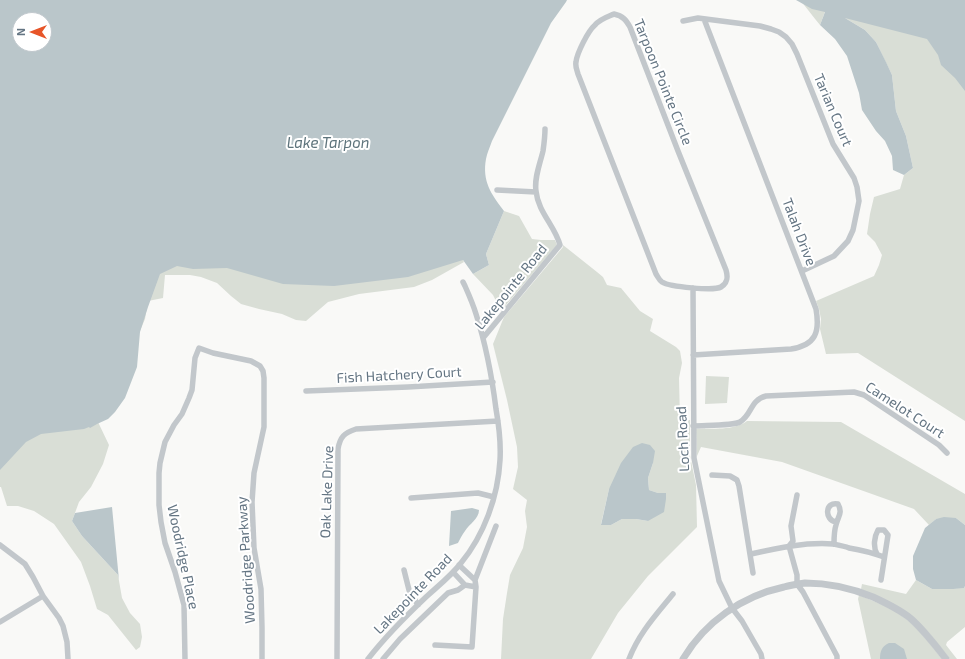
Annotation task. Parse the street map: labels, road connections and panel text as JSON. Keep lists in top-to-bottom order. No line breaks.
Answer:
{"streets":{"street":["Tarpoon Pointe Circle","Tarian Court","Talah Drive","Lakepointe Road","Fish Hatchery Court","Camelot Court","Loch Road","Oak Lake Drive","Woodridge Place","Woodridge Parkway"]},"crossings":[["Tarpoon Pointe Circle","Loch Road"],["Tarian Court","Talah Drive"],["Talah Drive","Loch Road"],["Lakepointe Road","Fish Hatchery Court"],["Lakepointe Road","Oak Lake Drive"],["Camelot Court","Loch Road"],["Woodridge Place","Woodridge Parkway"]],"water":["Lake Tarpon"],"north":"left"}
